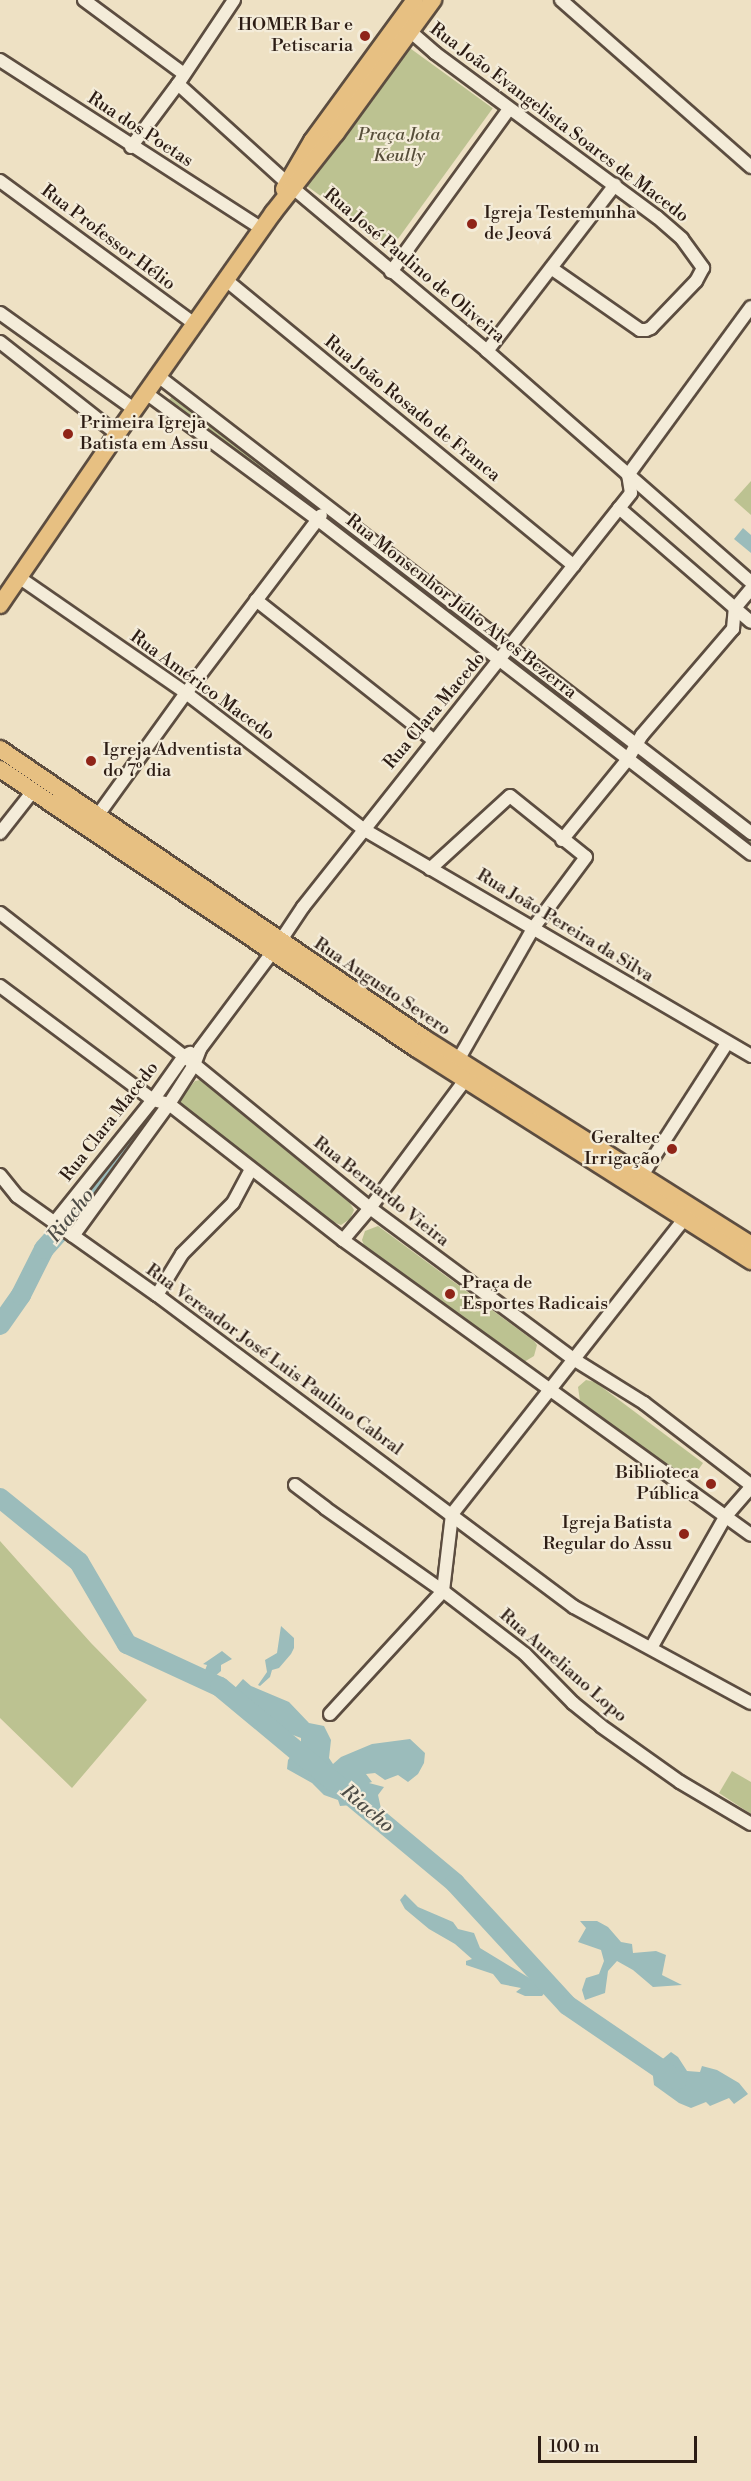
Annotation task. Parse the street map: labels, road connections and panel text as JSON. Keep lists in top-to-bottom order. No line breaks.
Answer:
{"streets":{"main road":["Rua Augusto Severo"],"street":["Rua João Evangelista Soares de Macedo","Rua dos Poetas","Rua Professor Hélio","Rua José Paulino de Oliveira","Rua João Rosado de Franca","Rua Monsenhor Júlio Alves Bezerra","Rua Américo Macedo","Rua Clara Macedo","Rua João Pereira da Silva","Rua Bernardo Vieira","Rua Vereador José Luis Paulino Cabral","Rua Aureliano Lopo"]},"crossings":[["Rua José Paulino de Oliveira","Rua Clara Macedo"],["Rua João Rosado de Franca","Rua Clara Macedo"],["Rua Monsenhor Júlio Alves Bezerra","Rua Clara Macedo"],["Rua Américo Macedo","Rua Clara Macedo"],["Rua Américo Macedo","Rua João Pereira da Silva"],["Rua Clara Macedo","Rua João Pereira da Silva"],["Rua Clara Macedo","Rua Augusto Severo"],["Rua Clara Macedo","Rua Bernardo Vieira"],["Rua Clara Macedo","Rua Vereador José Luis Paulino Cabral"],["Rua Bernardo Vieira","Rua Vereador José Luis Paulino Cabral"]],"water":["Riacho"],"parks":["Praça Jota Keully"],"places":["HOMER Bar e Petiscaria","Igreja Testemunha de Jeová","Primeira Igreja Batista em Assu","Igreja Adventista do 7º dia","Geraltec Irrigação","Praça de Esportes Radicais","Biblioteca Pública","Igreja Batista Regular do Assu"],"scale_bar":"100 m"}
